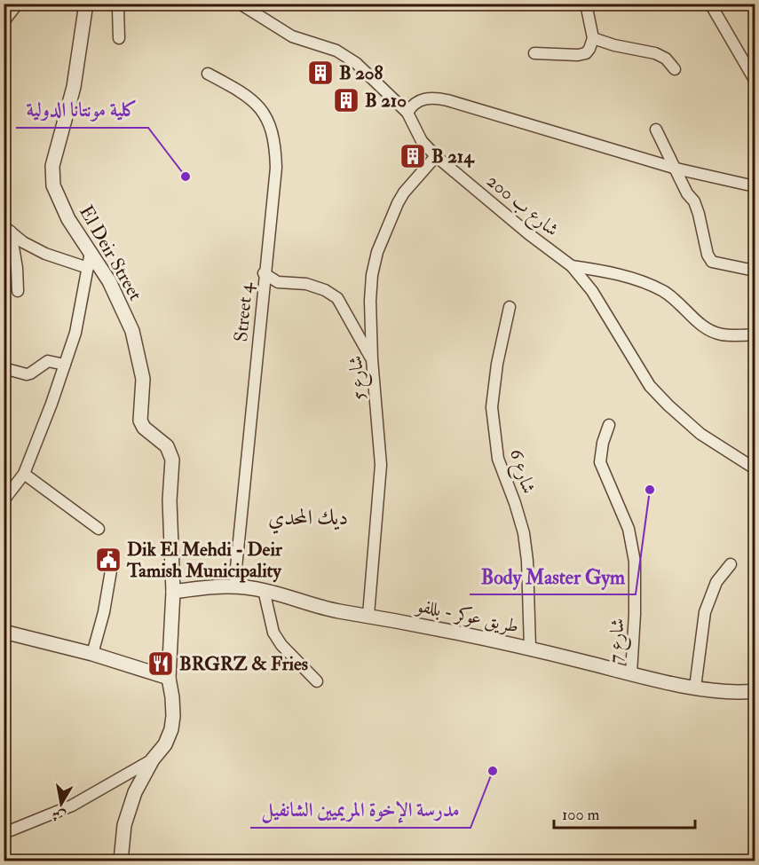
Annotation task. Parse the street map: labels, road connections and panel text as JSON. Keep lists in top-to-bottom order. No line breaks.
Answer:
{"streets":{"street":["شارع ب 200","El Deir Street","Street 4","شارع 5","شارع 6","طريق عوكر - بللفو","شارع 7"]},"crossings":[["شارع ب 200","شارع 5"],["El Deir Street","طريق عوكر - بللفو"],["Street 4","طريق عوكر - بللفو"],["شارع 5","طريق عوكر - بللفو"],["شارع 6","طريق عوكر - بللفو"],["طريق عوكر - بللفو","شارع 7"]],"districts":["ديك المحدي"],"places":{"building":["B 208","B 210","B 214"],"other":["كلية مونتانا الدولية","Body Master Gym","مدرسة الإخوة المريميين الشانفيل"],"public building":["Dik El Mehdi - Deir Tamish Municipality"],"restaurant":["BRGRZ & Fries"]},"scale_bar":"100 m","north":"bottom"}
